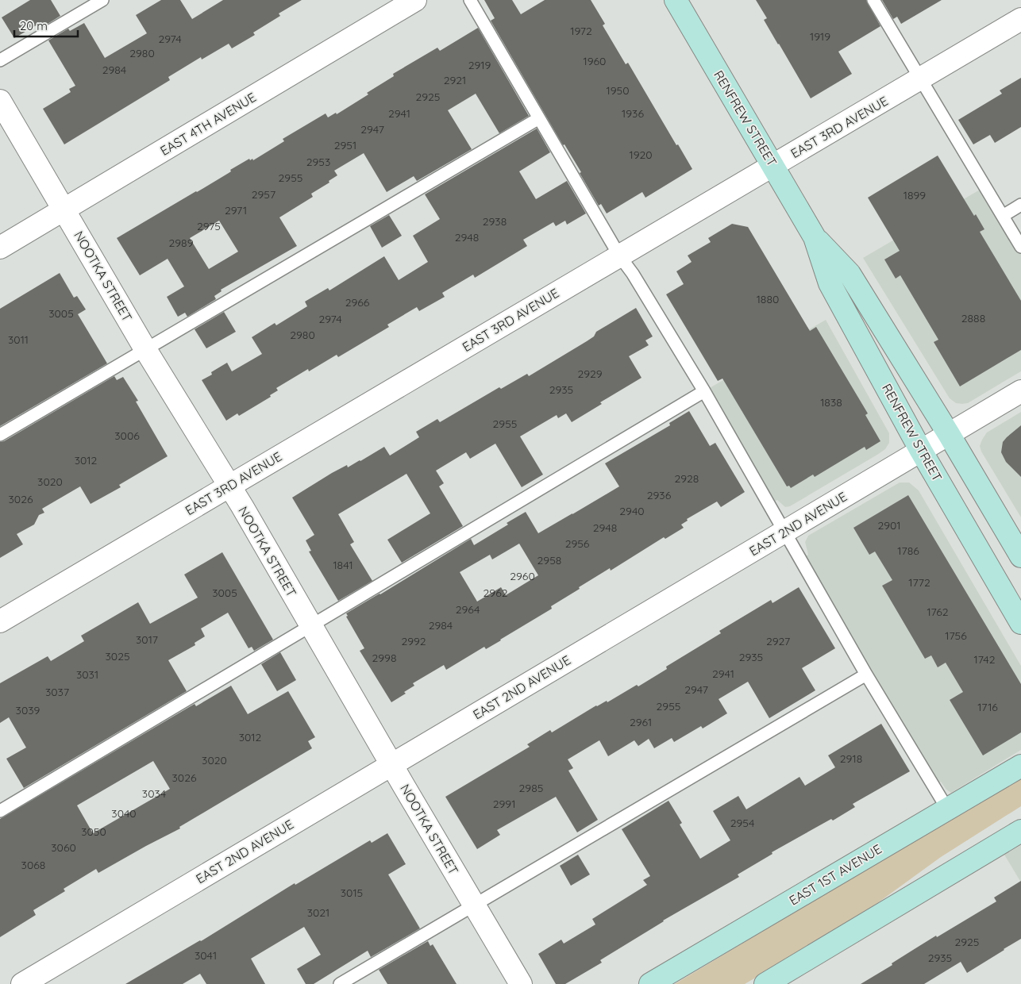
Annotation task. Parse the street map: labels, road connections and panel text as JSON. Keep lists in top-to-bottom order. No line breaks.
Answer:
{"streets":{"street":["RENFREW STREET","EAST 4TH AVENUE","EAST 3RD AVENUE","NOOTKA STREET","EAST 2ND AVENUE","EAST 1ST AVENUE"]},"crossings":[["RENFREW STREET","EAST 3RD AVENUE"],["RENFREW STREET","EAST 2ND AVENUE"],["EAST 4TH AVENUE","NOOTKA STREET"],["EAST 3RD AVENUE","NOOTKA STREET"],["NOOTKA STREET","EAST 2ND AVENUE"]],"house_numbers":["1972","1919","2974","2980","1960","2919","2984","2921","1950","2925","2941","1936","2947","2951","1920","2953","2955","2957","1899","2971","2938","2975","2948","2989","1880","2966","3005","2888","2974","2980","3011","2929","2935","1838","2955","3006","3012","2928","3020","2936","3026","2940","2901","2948","2956","1786","2958","1841","2960","1772","3005","2962","2964","1762","2984","1756","3017","2992","2927","3025","2935","2998","1742","2941","3031","2947","3037","2955","1716","3039","2961","3012","2918","3020","3026","2985","3034","2991","3040","2954","3050","3060","3068","3015","3021","2925","3041","2935"],"scale_bar":"20 m"}
